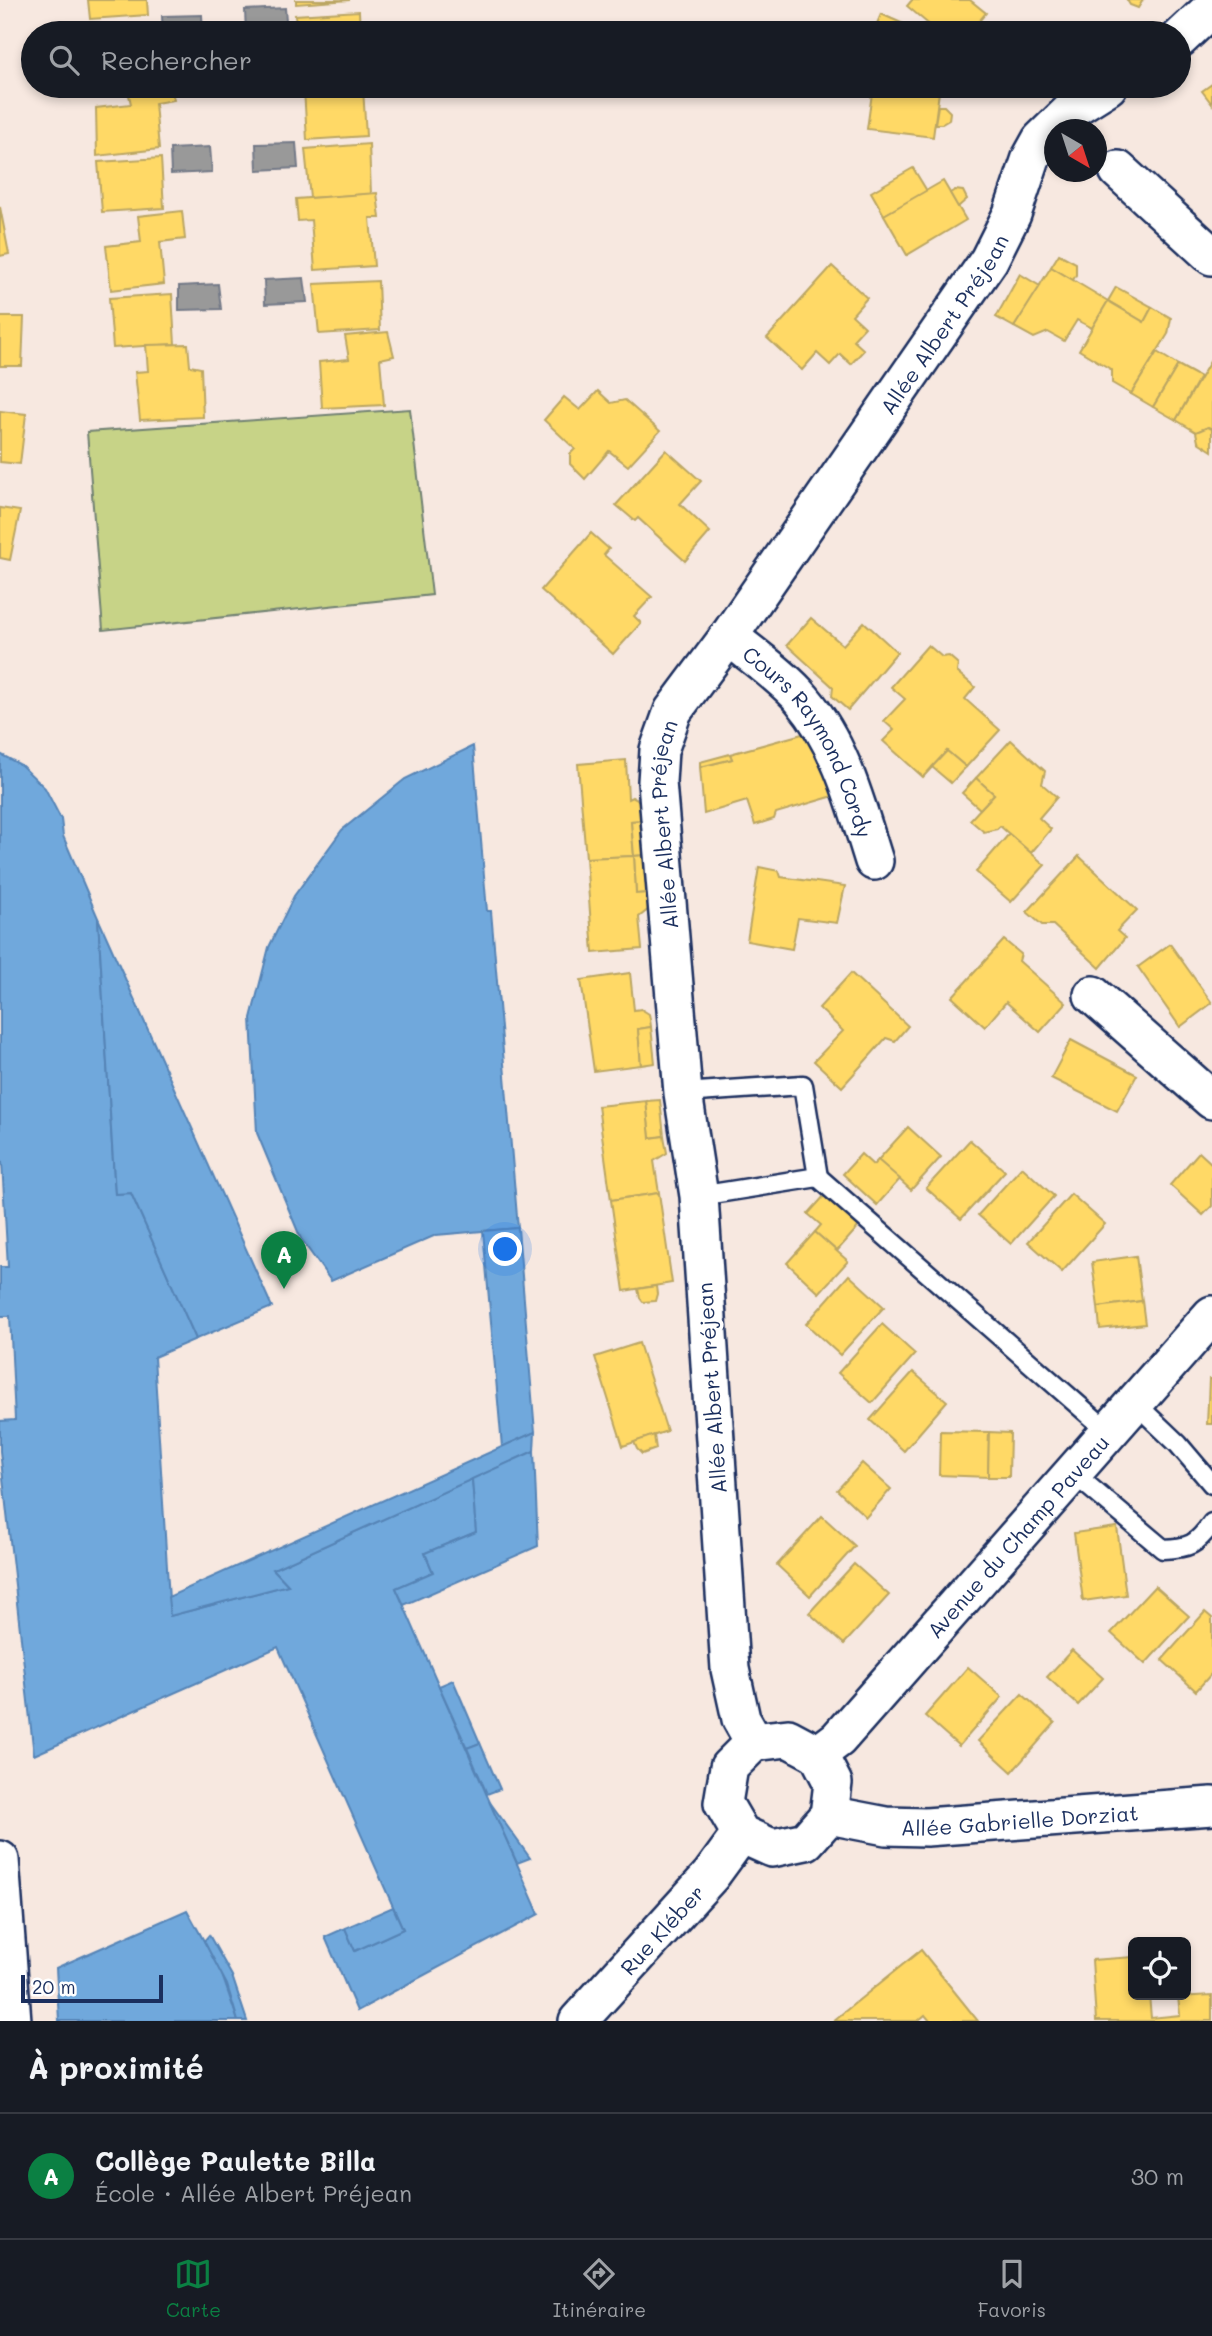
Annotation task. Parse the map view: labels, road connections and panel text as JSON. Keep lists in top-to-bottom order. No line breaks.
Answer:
{"streets":{"street":["Allée Albert Préjean","Cours Raymond Cordy","Avenue du Champ Paveau","Allée Gabrielle Dorziat","Rue Kléber"]},"crossings":[["Allée Albert Préjean","Cours Raymond Cordy"],["Allée Albert Préjean","Avenue du Champ Paveau"],["Allée Albert Préjean","Allée Gabrielle Dorziat"],["Allée Albert Préjean","Rue Kléber"],["Avenue du Champ Paveau","Allée Gabrielle Dorziat"],["Avenue du Champ Paveau","Rue Kléber"],["Allée Gabrielle Dorziat","Rue Kléber"]],"scale_bar":"20 m","north":"bottom right","page":{"search":"Rechercher","pins":"A","scale":"20 m","heading":"À proximité","list":[{"mark":"A","name":"Collège Paulette Billa","note":"École · Allée Albert Préjean","value":"30 m"}],"nav":["Carte","Itinéraire","Favoris"]}}
